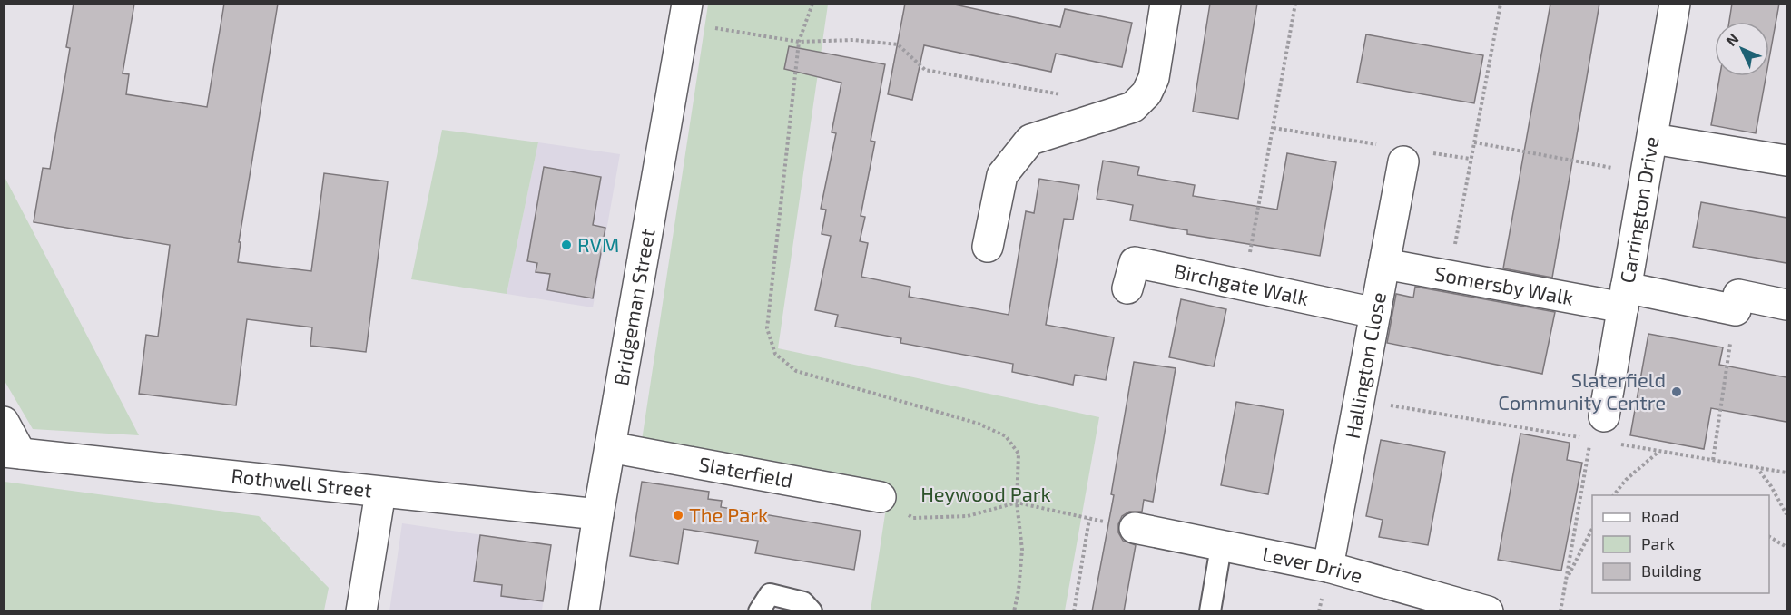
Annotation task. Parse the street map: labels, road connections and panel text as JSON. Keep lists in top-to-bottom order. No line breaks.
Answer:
{"streets":{"street":["Carrington Drive","Birchgate Walk","Somersby Walk","Bridgeman Street","Hallington Close","Slaterfield","Rothwell Street","Lever Drive"]},"crossings":[["Carrington Drive","Somersby Walk"],["Birchgate Walk","Hallington Close"],["Somersby Walk","Hallington Close"],["Bridgeman Street","Slaterfield"],["Bridgeman Street","Rothwell Street"],["Hallington Close","Lever Drive"]],"parks":["Heywood Park"],"places":["RVM","Slaterfield Community Centre","The Park"],"legend":["Road","Park","Building"],"north":"top left"}
